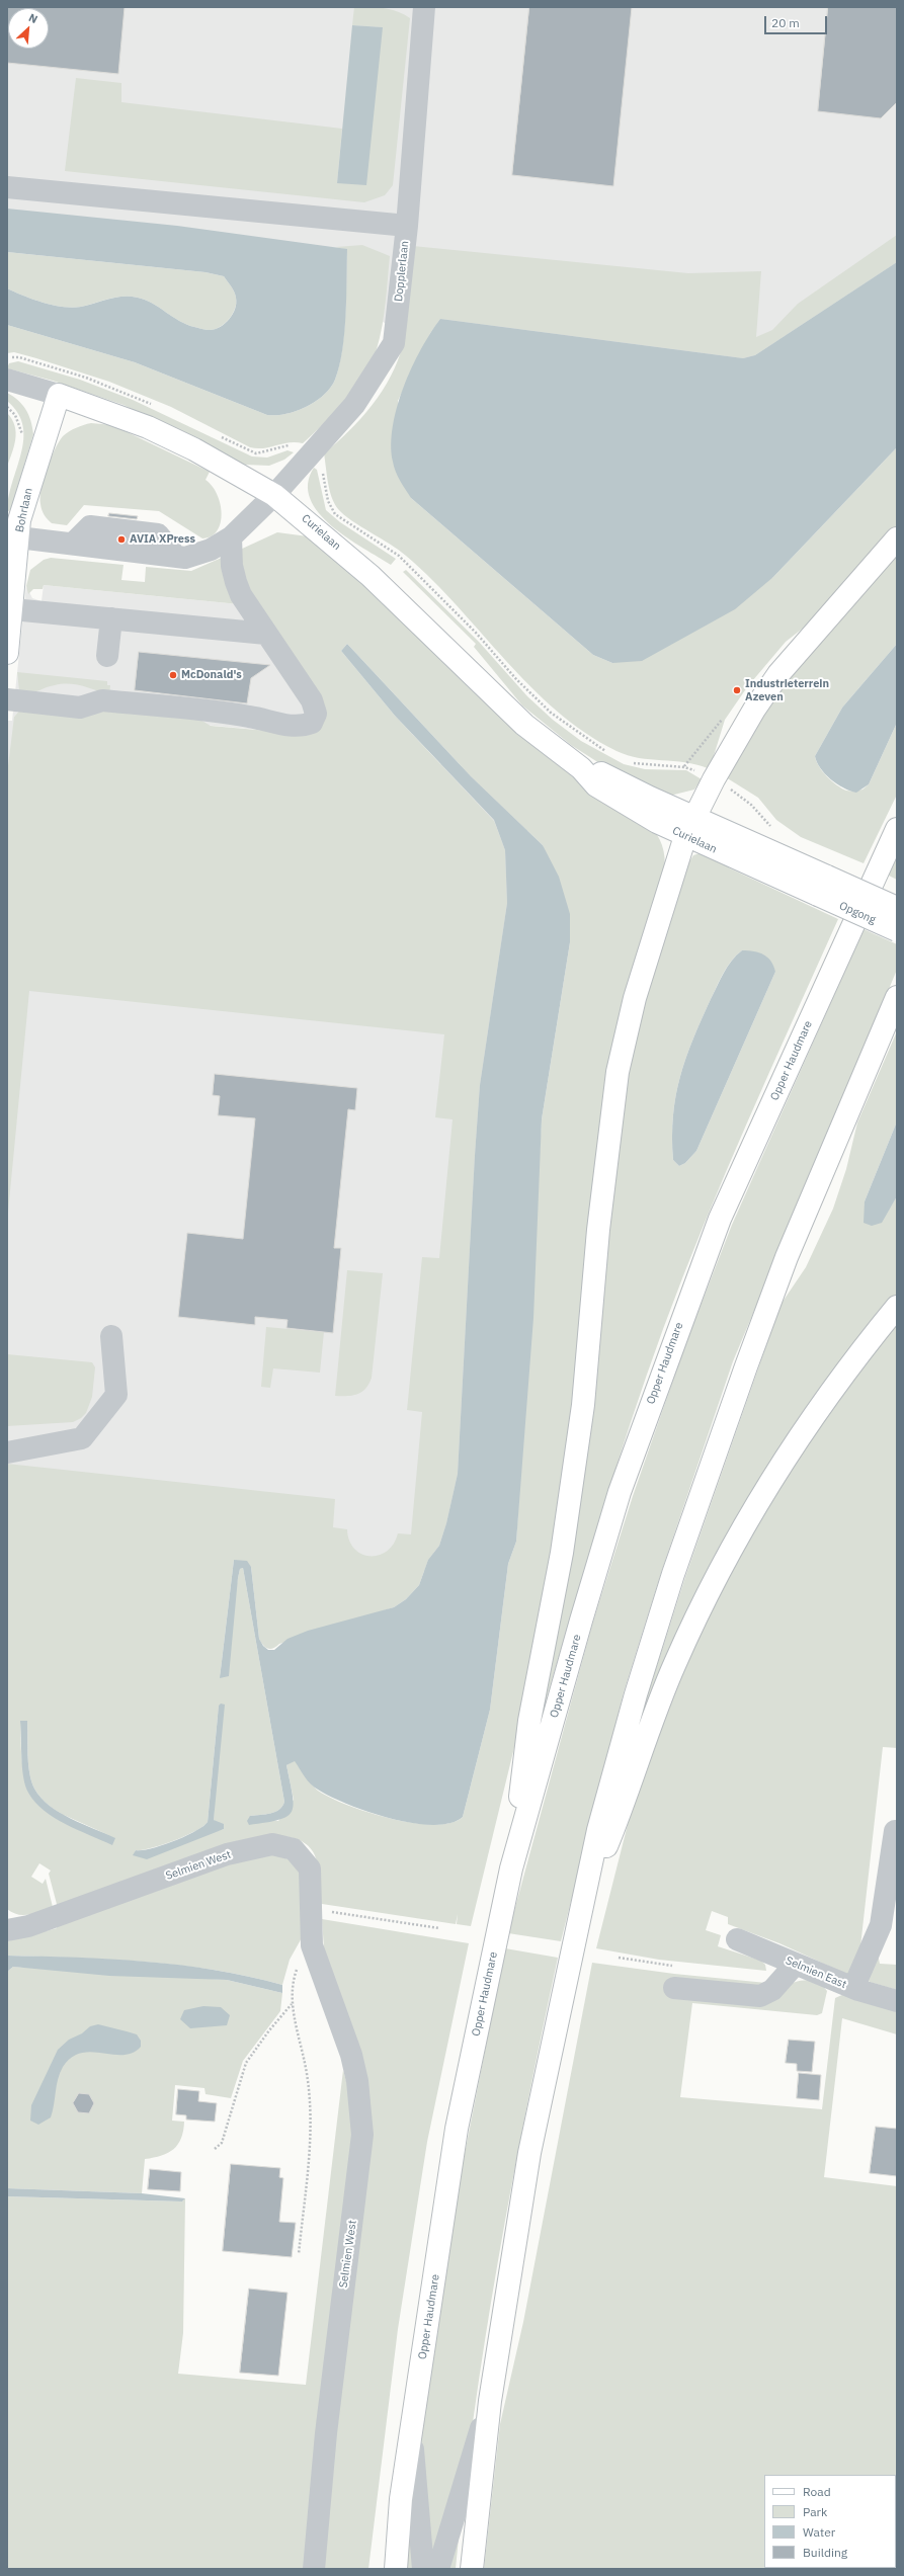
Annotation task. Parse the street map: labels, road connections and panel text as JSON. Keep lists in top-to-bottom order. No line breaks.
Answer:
{"streets":{"main road":["Bohrlaan","Curielaan","Opgong","Opper Haudmare"],"street":["Dopplerlaan","Selmien West","Selmien East"]},"crossings":[["Dopplerlaan","Bohrlaan"],["Dopplerlaan","Curielaan"],["Bohrlaan","Curielaan"],["Curielaan","Opgong"]],"places":["AVIA XPress","McDonald's","Industrieterrein Azeven"],"legend":["Road","Park","Water","Building"],"scale_bar":"20 m","north":"top right"}
